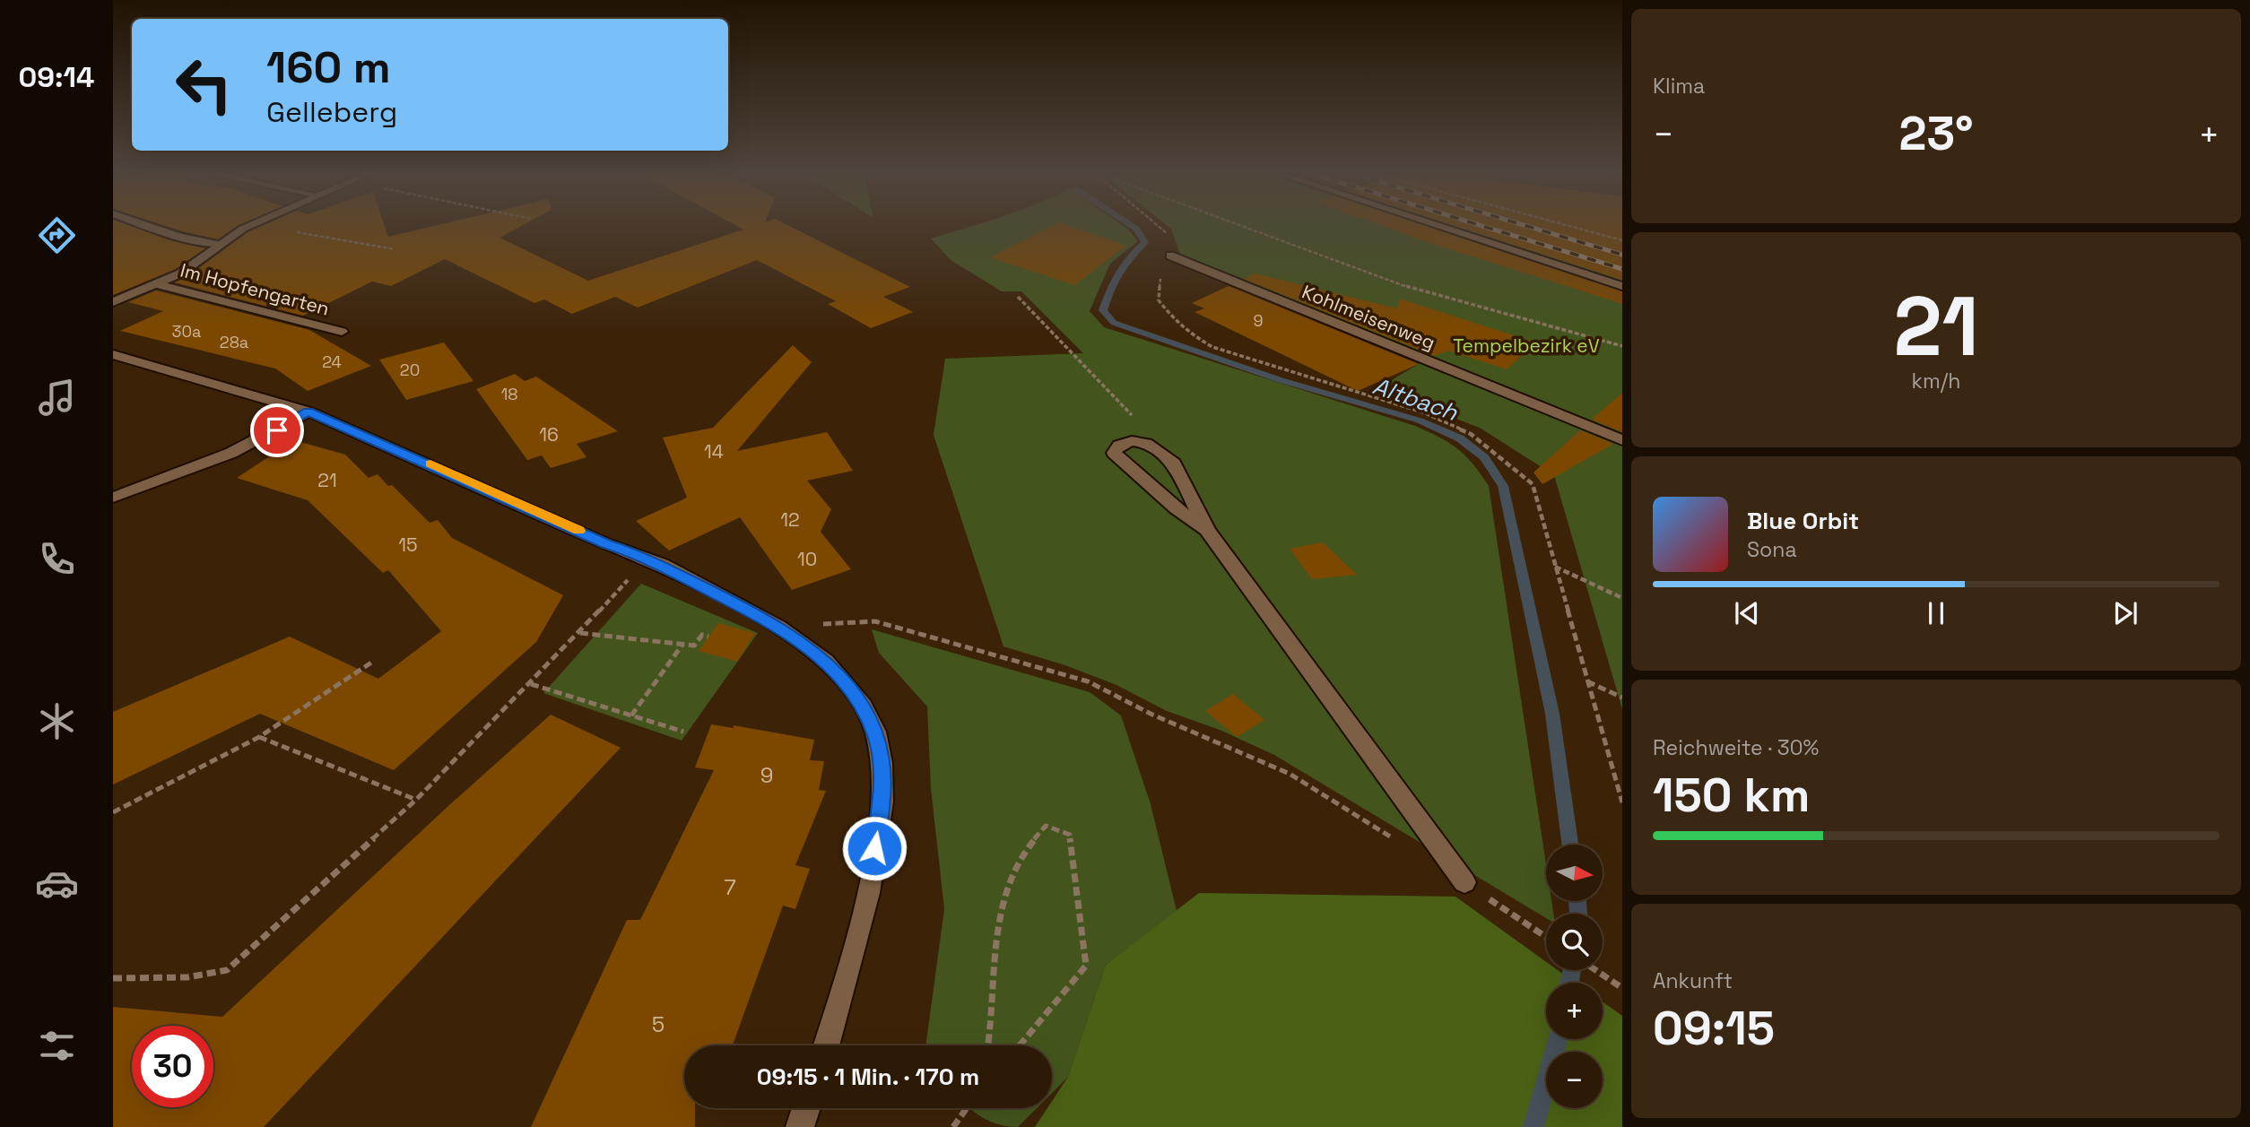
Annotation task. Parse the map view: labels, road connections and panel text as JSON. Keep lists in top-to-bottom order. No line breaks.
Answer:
{"streets":{"street":["Im Hopfengarten"],"lane":["Kohlmeisenweg"]},"water":["Altbach"],"parks":["Tempelbezirk eV"],"house_numbers":["9","30a","28a","24","20","18","16","14","21","12","15","10","9","7","5"],"north":"right","page":{"tabs":"09:14","tile":["Klima",["21","km/h"],["Reichweite · 30%","150 km"],["Ankunft","09:15"]],"turn":["160 m","Gelleberg"],"heat":["−","23°","+"],"song":["Blue Orbit","Sona"],"map_buttons":["+","−"],"limit":"30","trip":"09:15 · 1 Min. · 170 m"}}
